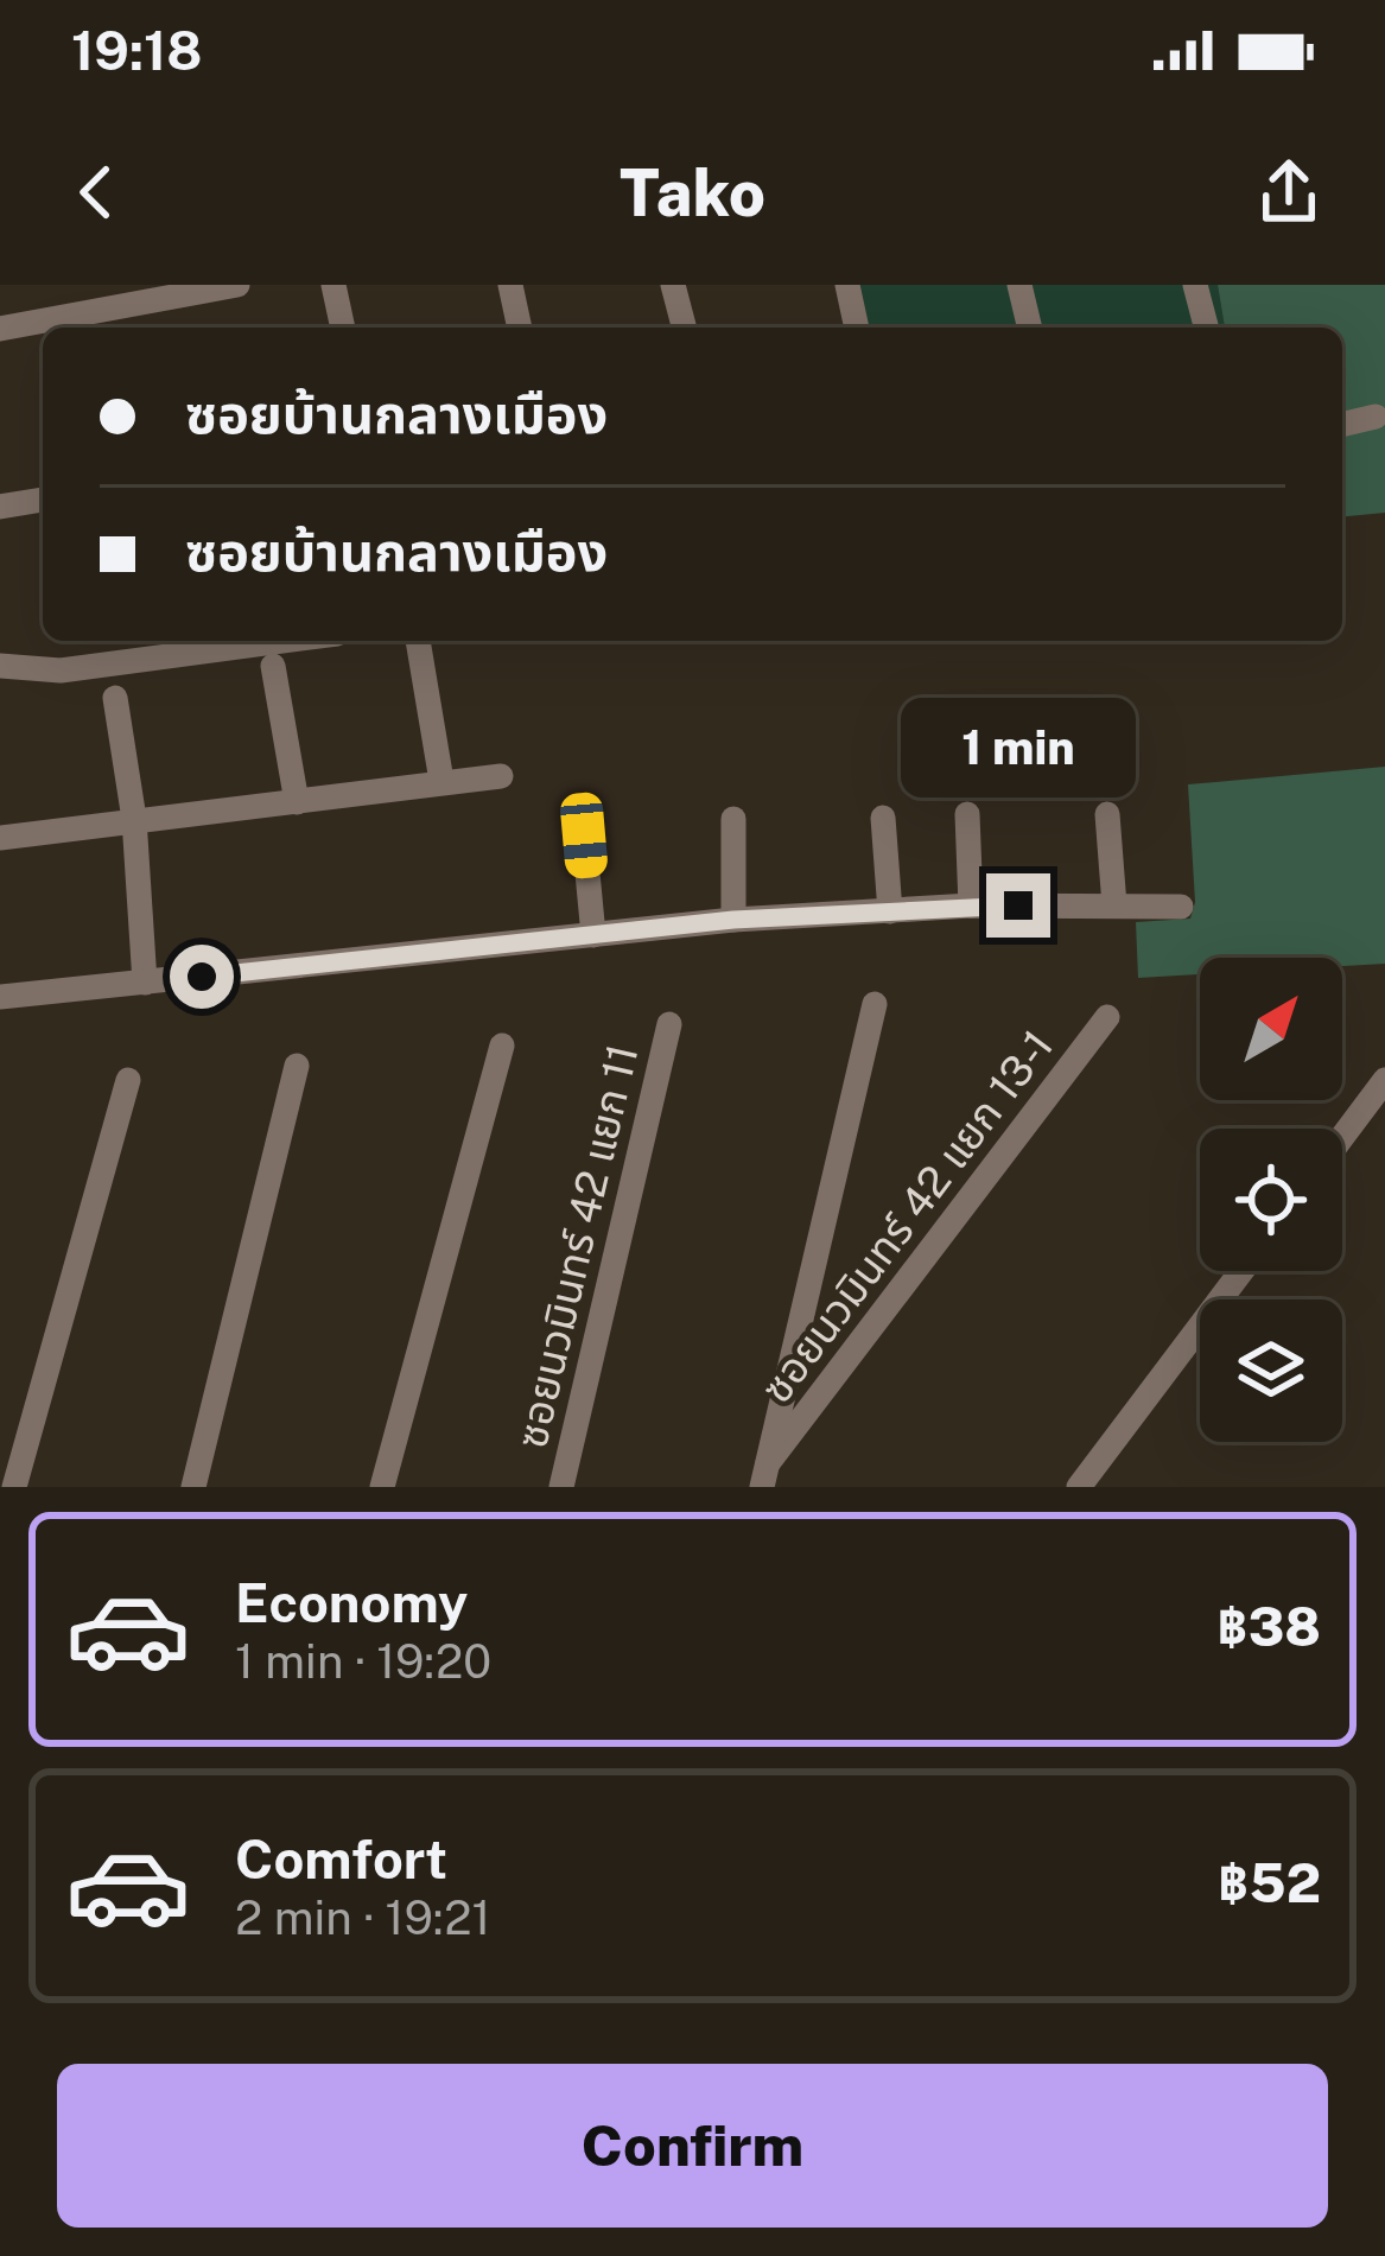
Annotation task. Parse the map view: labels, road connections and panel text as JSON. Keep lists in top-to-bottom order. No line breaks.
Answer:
{"streets":{"street":["ซอยนวมินทร์ 42 แยก 13-1","ซอยนวมินทร์ 42 แยก 11"]},"north":"top right","page":{"status":"19:18","header":"Tako","banner":["ซอยบ้านกลางเมือง","ซอยบ้านกลางเมือง"],"bubble":"1 min","list":[{"name":"Economy","note":"1 min · 19:20","value":"฿38"},{"name":"Comfort","note":"2 min · 19:21","value":"฿52"}],"buttons":"Confirm"}}
